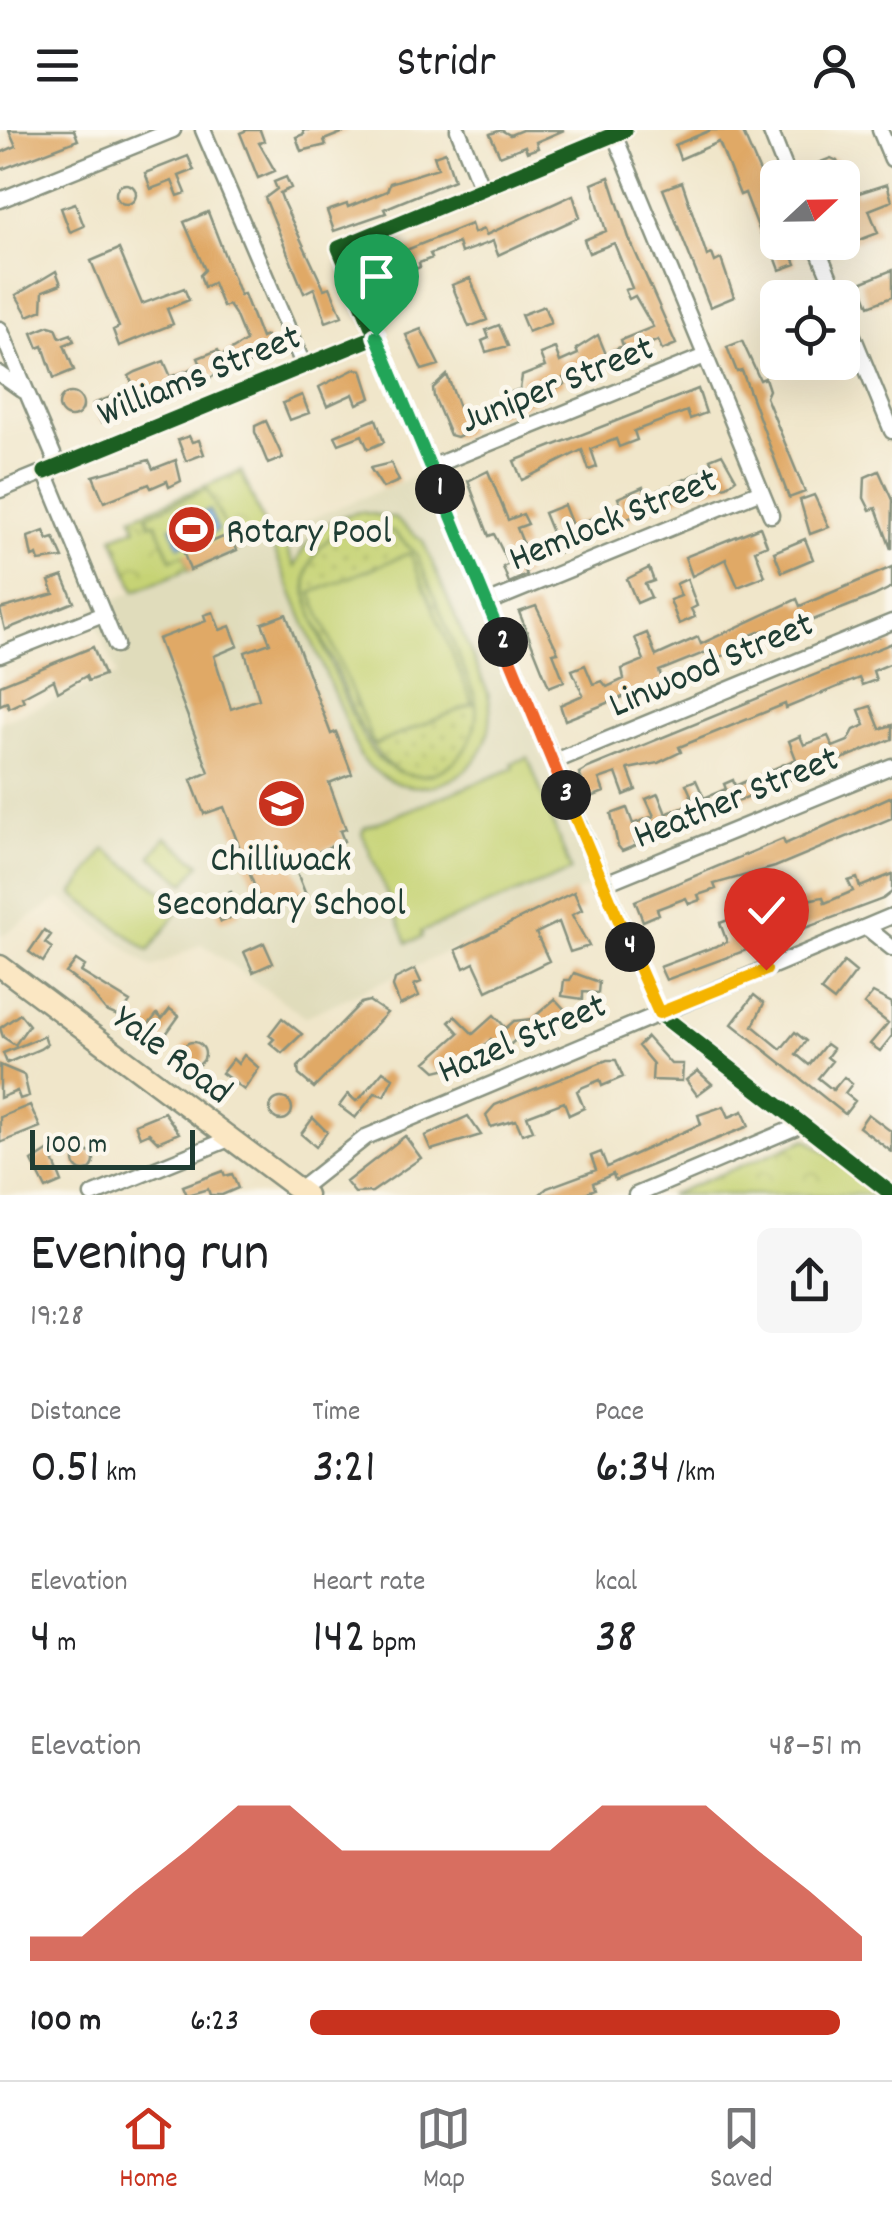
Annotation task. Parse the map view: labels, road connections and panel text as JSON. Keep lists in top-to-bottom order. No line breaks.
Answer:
{"streets":{"main road":["Yale Road"],"street":["Williams Street","Juniper Street","Hemlock Street","Linwood Street","Heather Street","Hazel Street"]},"crossings":[["Hazel Street","Yale Road"]],"places":{"sports":["Rotary Pool"],"school or university":["Chilliwack Secondary School"]},"scale_bar":"100 m","north":"right","page":{"header":"Stridr","pins":["1","2","3","4"],"scale":"100 m","heading":["Evening run","19:28"],"stats":[["Distance","0.51 km"],["Time","3:21"],["Pace","6:34 /km"],["Elevation","4 m"],["Heart rate","142 bpm"],["kcal","38"]],"chart":["Elevation","48–51 m"],"list":[{"name":"100 m","note":"6:23"}],"tabs":["Home","Map","Saved"]}}
